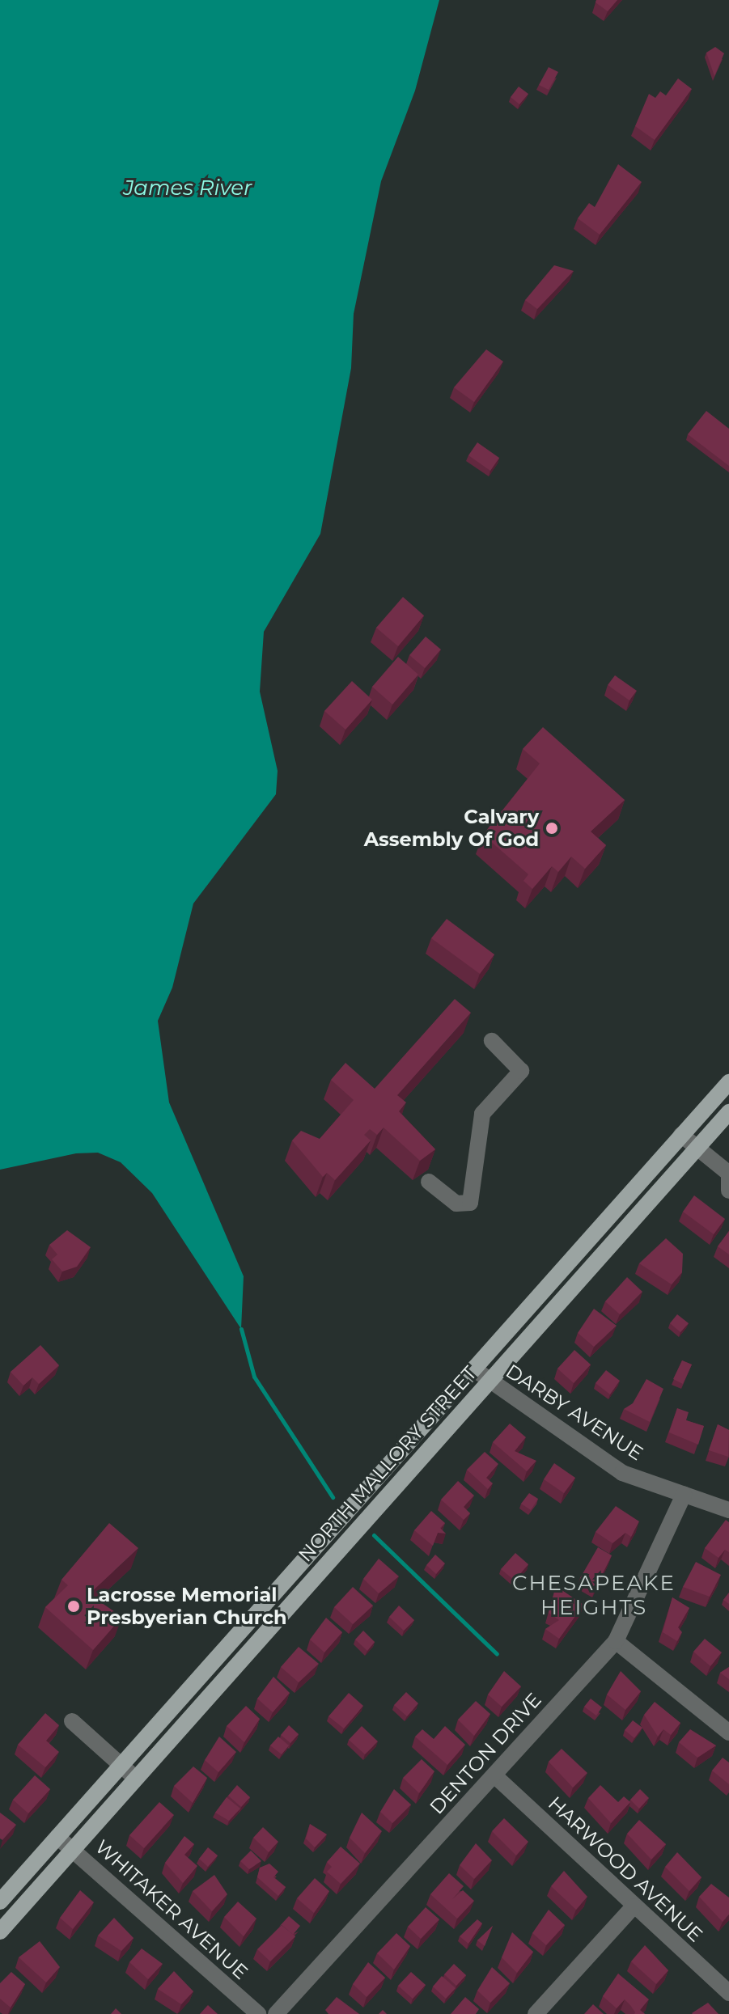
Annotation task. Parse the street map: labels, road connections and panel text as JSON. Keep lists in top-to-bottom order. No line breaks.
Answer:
{"streets":{"main road":["NORTH MALLORY STREET"],"street":["DARBY AVENUE","DENTON DRIVE","HARWOOD AVENUE","WHITAKER AVENUE"]},"crossings":[["DARBY AVENUE","NORTH MALLORY STREET"],["DARBY AVENUE","DENTON DRIVE"],["NORTH MALLORY STREET","WHITAKER AVENUE"],["DENTON DRIVE","HARWOOD AVENUE"]],"districts":["CHESAPEAKE HEIGHTS"],"water":["James River"],"places":["Calvary Assembly Of God","Lacrosse Memorial Presbyerian Church"]}
